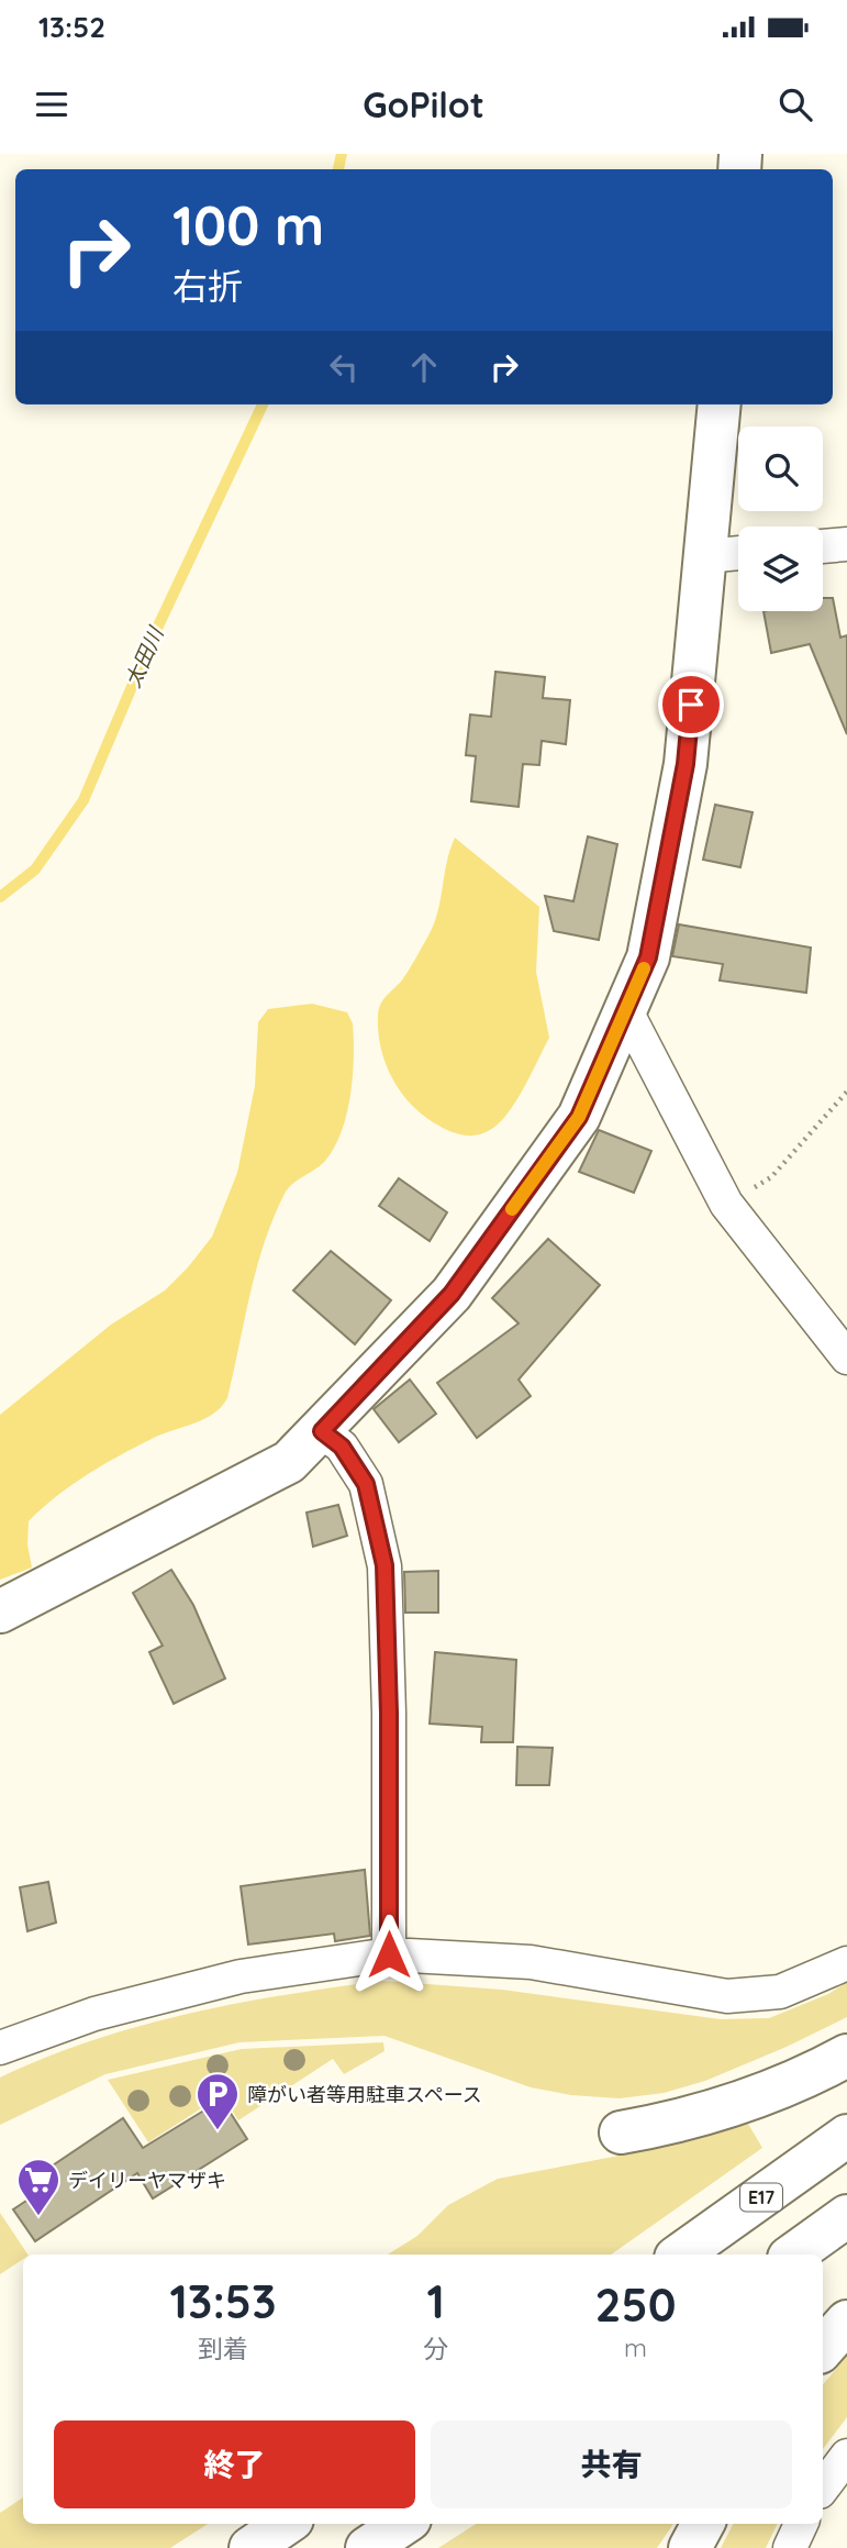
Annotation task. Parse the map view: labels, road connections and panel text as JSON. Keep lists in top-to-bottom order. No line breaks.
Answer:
{"streets":{"main road":["E17"]},"water":["太田川"],"places":{"parking":["障がい者等用駐車スペース"],"supermarket":["デイリーヤマザキ"]},"page":{"status":"13:52","header":"GoPilot","turn":["100 m","右折"],"eta":["13:53","到着","1","分","250","m"],"buttons":["終了","共有"]}}
